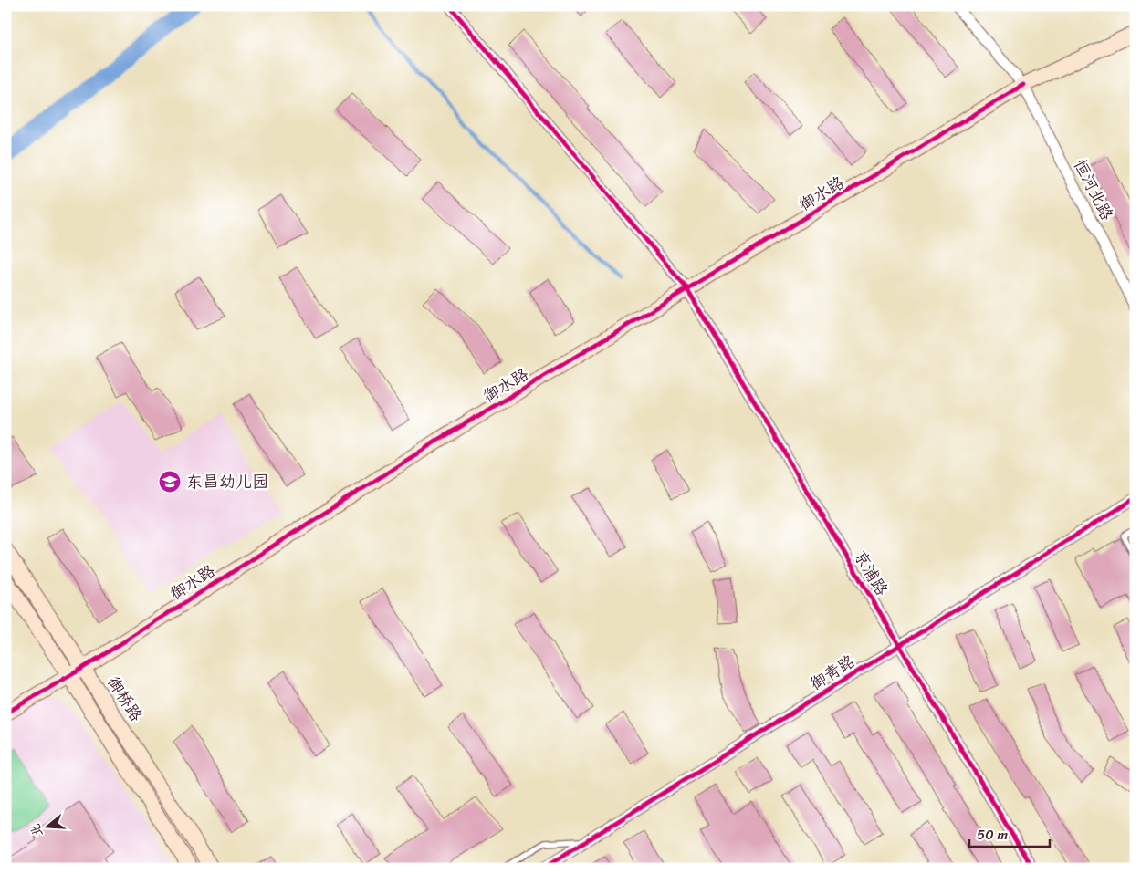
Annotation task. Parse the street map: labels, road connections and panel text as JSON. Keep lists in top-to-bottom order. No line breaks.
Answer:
{"streets":{"street":["恒河北路","御水路","京浦路","御青路","御桥路"]},"crossings":[["恒河北路","御水路"],["御水路","京浦路"],["御水路","御桥路"],["京浦路","御青路"]],"places":{"school or university":["东昌幼儿园"]},"scale_bar":"50 m","north":"left"}
